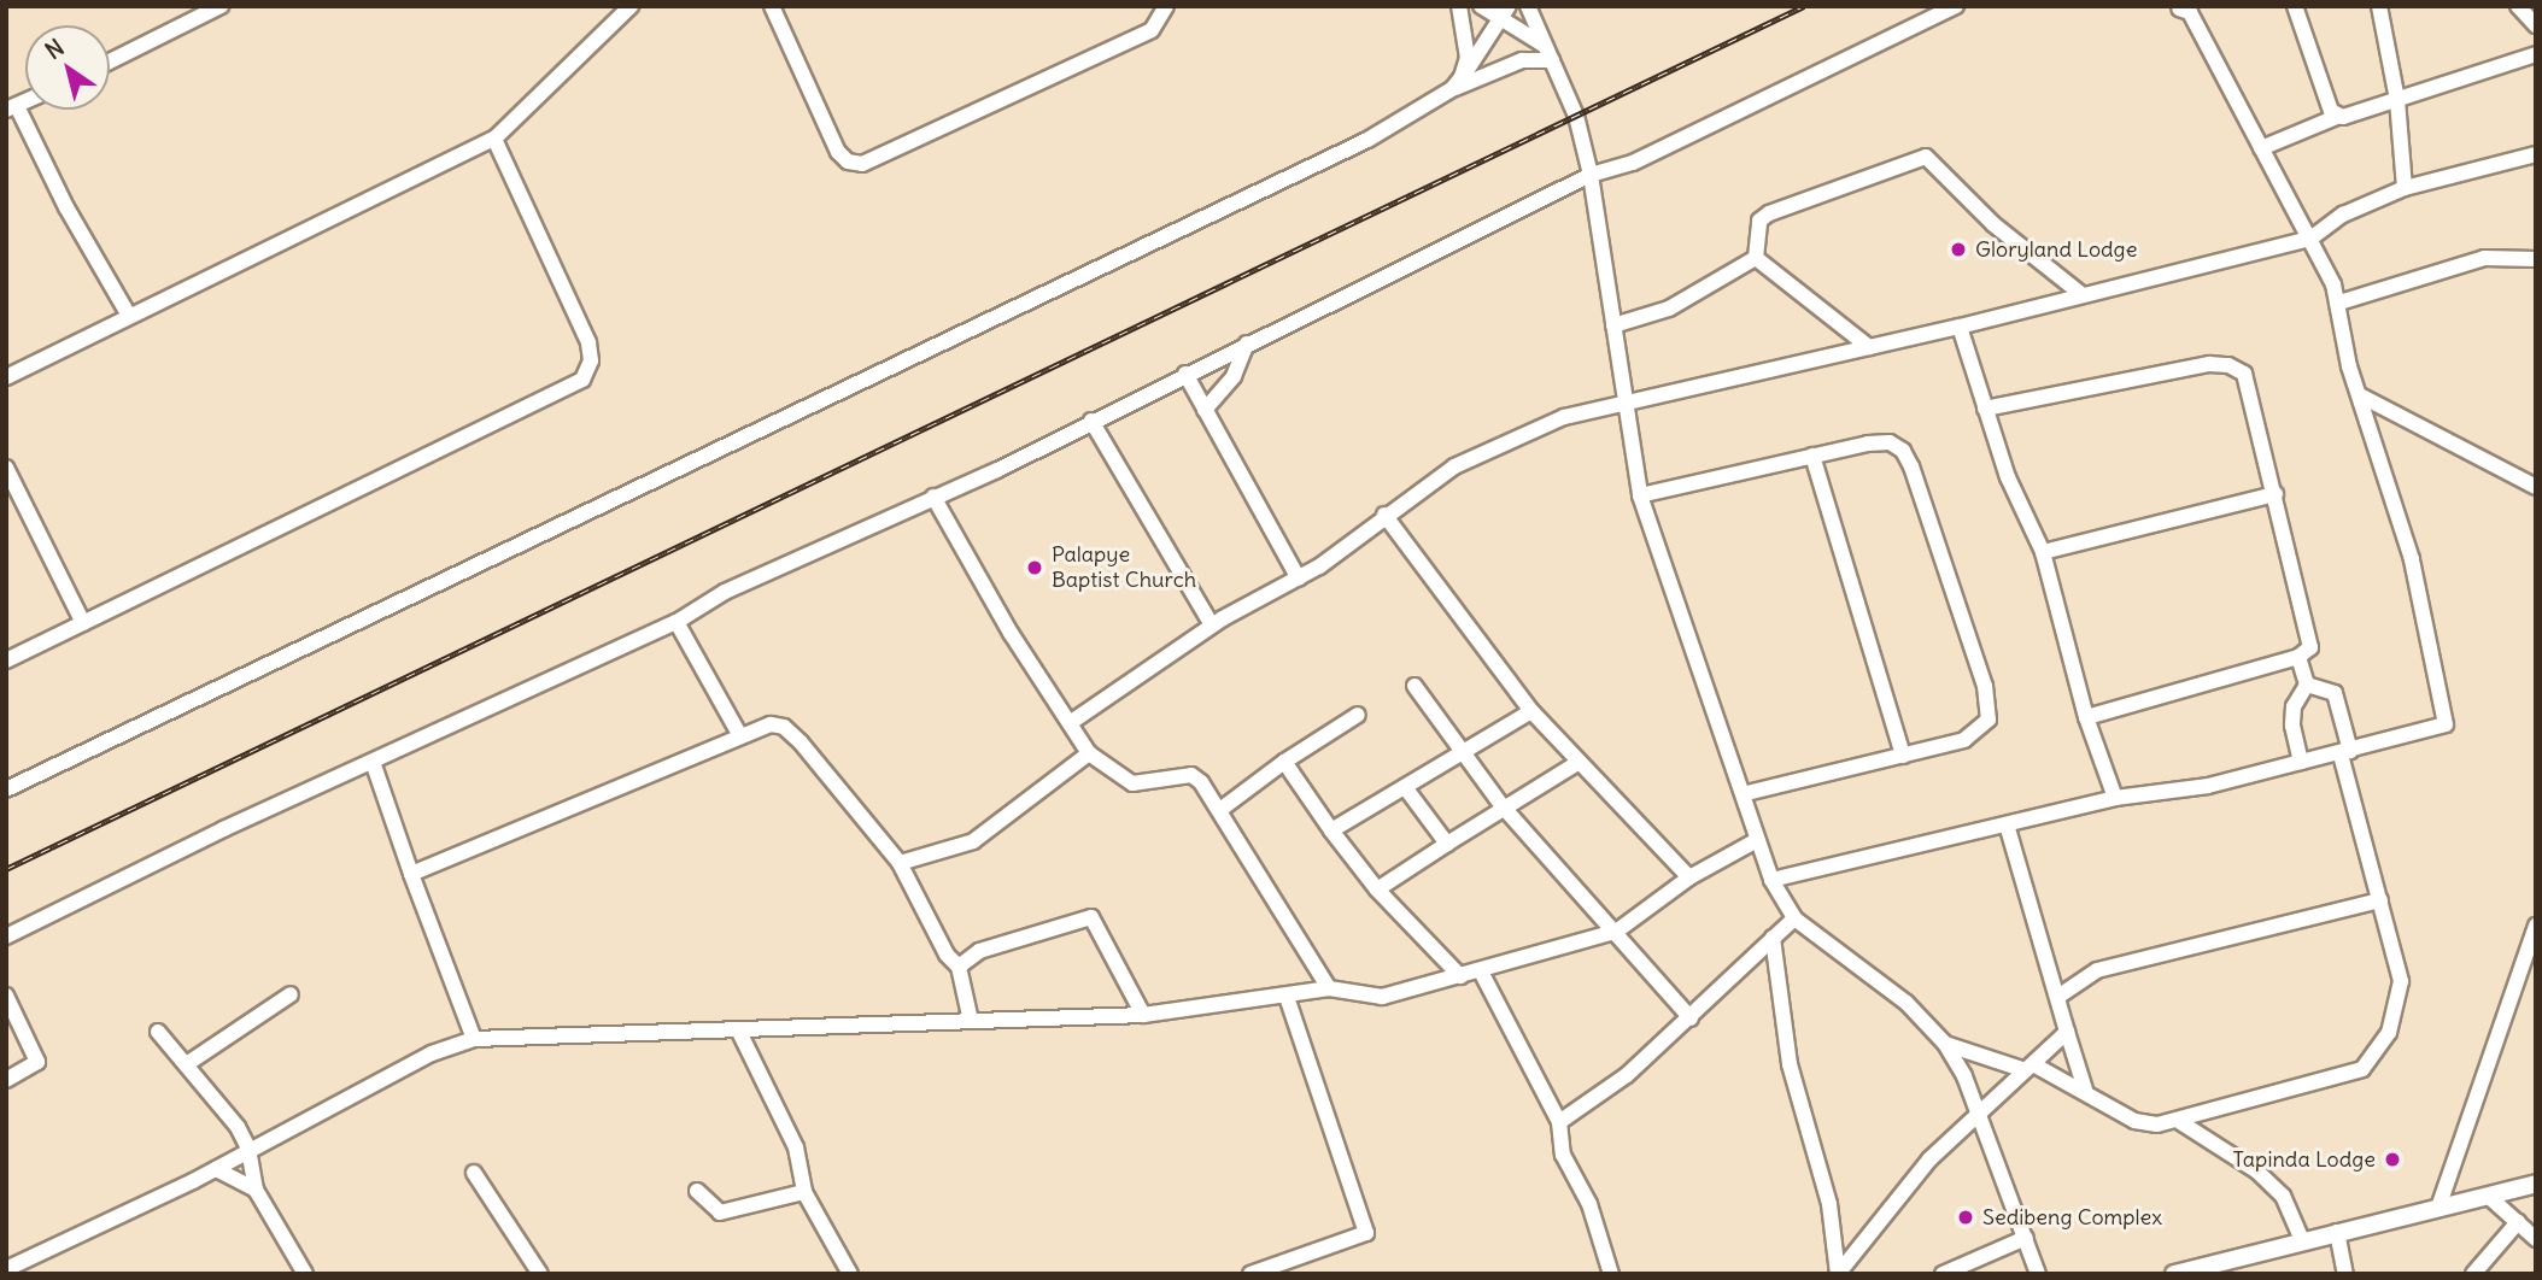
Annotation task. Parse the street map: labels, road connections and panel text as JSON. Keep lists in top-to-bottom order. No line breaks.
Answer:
{"places":["Gloryland Lodge","Palapye Baptist Church","Tapinda Lodge","Sedibeng Complex"],"north":"top left"}
